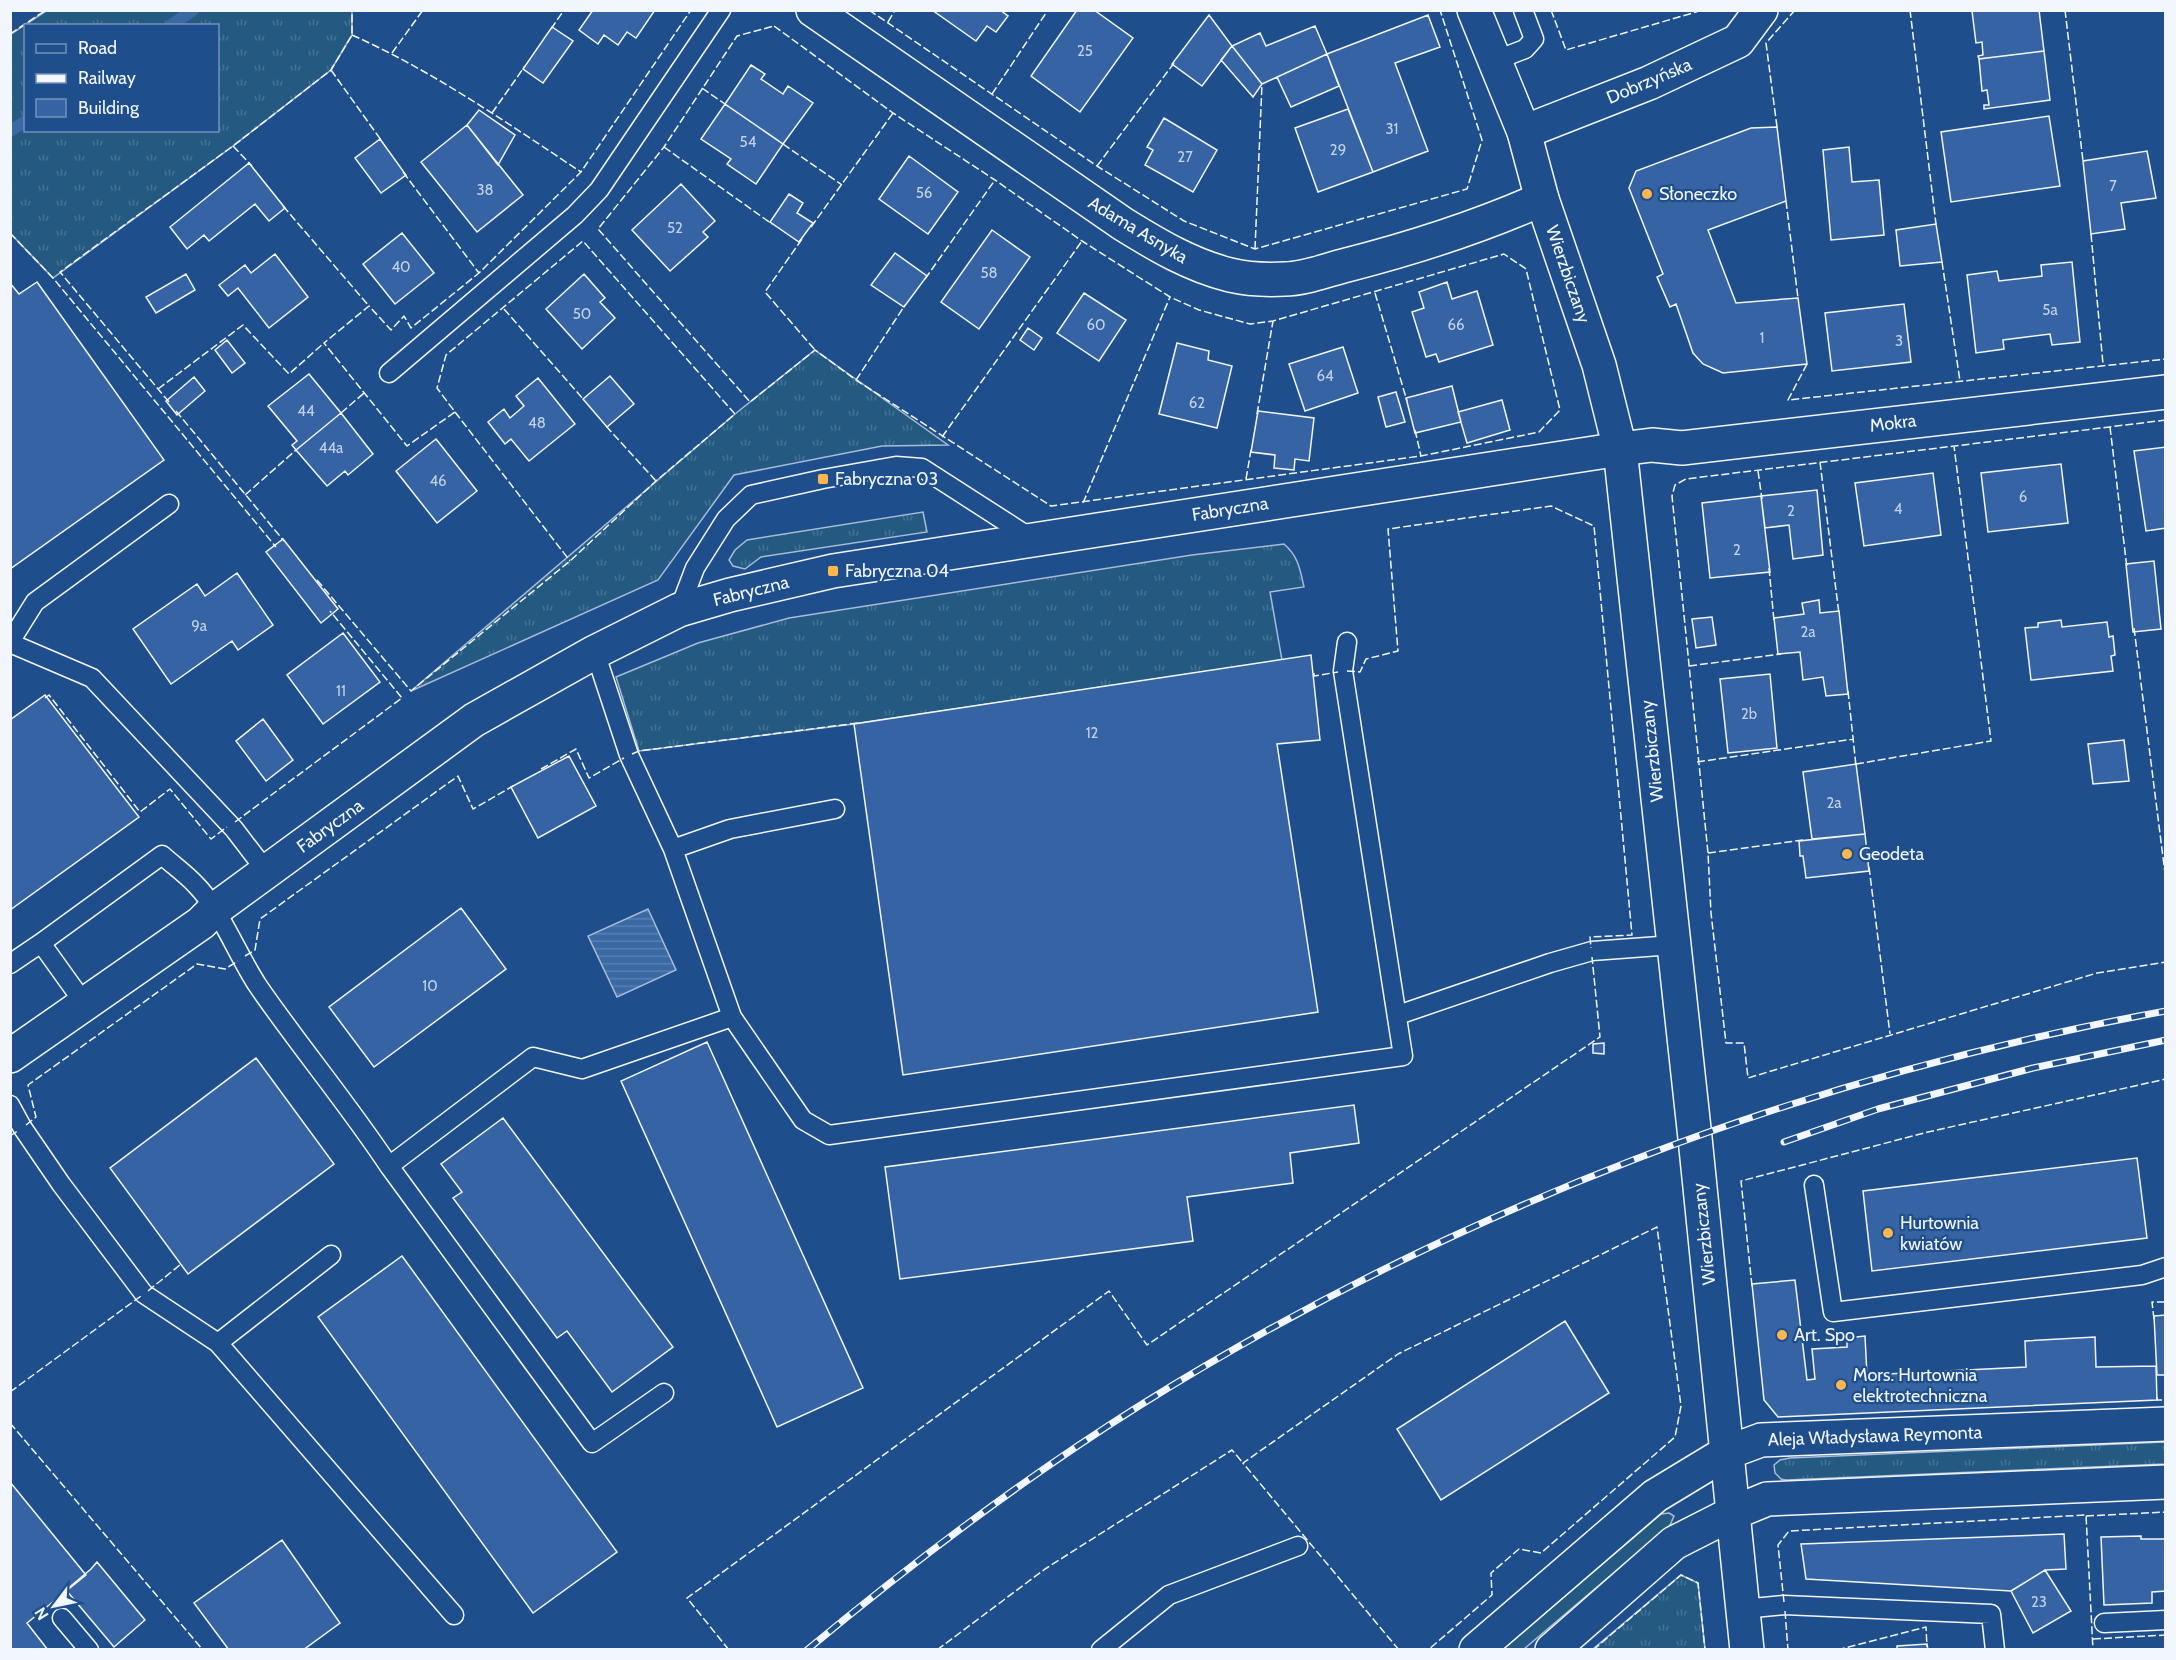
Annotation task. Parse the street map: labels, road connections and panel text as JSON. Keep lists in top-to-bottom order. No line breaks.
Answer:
{"streets":{"street":["Dobrzyńska","Adama Asnyka","Wierzbiczany","Mokra","Fabryczna","Aleja Władysława Reymonta"]},"crossings":[["Dobrzyńska","Wierzbiczany"],["Adama Asnyka","Wierzbiczany"],["Wierzbiczany","Mokra"],["Wierzbiczany","Fabryczna"],["Wierzbiczany","Aleja Władysława Reymonta"],["Mokra","Fabryczna"]],"places":{"other":["Słoneczko","Geodeta","Hurtownia kwiatów","Art. Spo","Mors. Hurtownia elektrotechniczna"],"transit":["Fabryczna 03","Fabryczna 04"]},"house_numbers":["25","31","54","29","27","7","38","56","52","40","58","5a","50","60","66","1","3","64","62","44","48","44a","46","6","4","2","2","9a","2a","11","2b","12","2a","10","23"],"legend":["Road","Railway","Building"],"north":"bottom left"}
